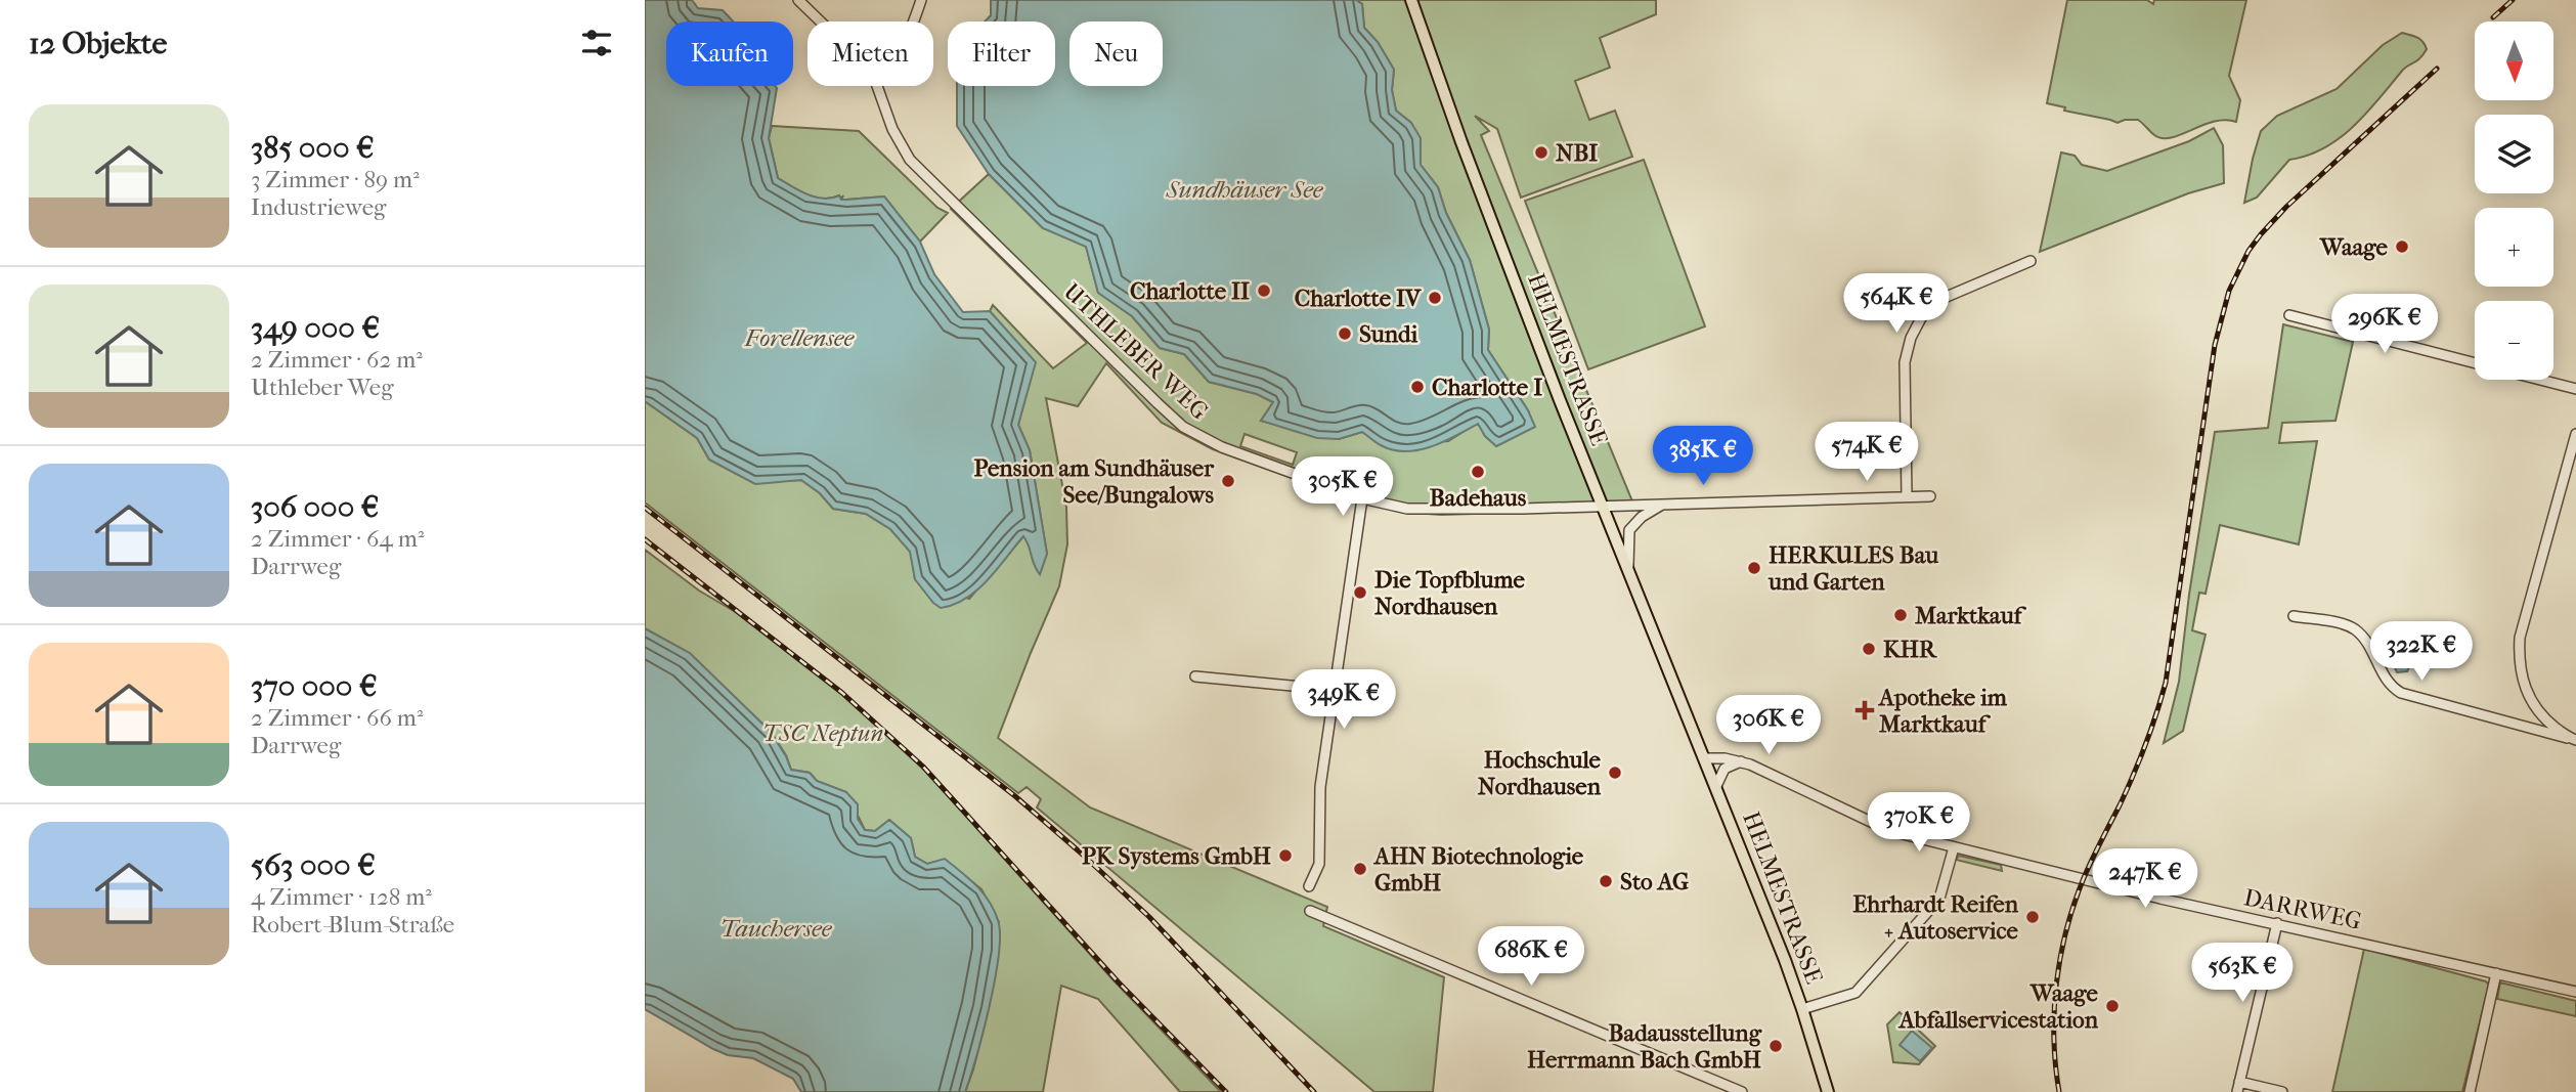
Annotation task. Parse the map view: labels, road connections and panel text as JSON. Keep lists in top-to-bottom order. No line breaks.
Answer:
{"streets":{"main road":["HELMESTRASSE"],"street":["UTHLEBER WEG","DARRWEG"]},"crossings":[["UTHLEBER WEG","HELMESTRASSE"],["HELMESTRASSE","DARRWEG"]],"water":["Sundhäuser See","Forellensee","Tauchersee"],"parks":["TSC Neptun"],"places":{"other":["NBI","Waage","Charlotte II","Charlotte IV","Sundi","Charlotte I","Badehaus","Pension am Sundhäuser See/Bungalows","HERKULES Bau und Garten","Die Topfblume Nordhausen","Marktkauf","KHR","Hochschule Nordhausen","PK Systems GmbH","AHN Biotechnologie GmbH","Sto AG","Ehrhardt Reifen + Autoservice","Waage Abfallservicestation","Badausstellung Herrmann Bach GmbH"],"health":["Apotheke im Marktkauf"]},"north":"bottom","page":{"heading":"12 Objekte","map_buttons":["+","−"],"chip":["Kaufen","Mieten","Filter","Neu"],"list":[{"name":"385 000 €","note":"3 Zimmer · 89 m² · Industrieweg"},{"name":"349 000 €","note":"2 Zimmer · 62 m² · Uthleber Weg"},{"name":"306 000 €","note":"2 Zimmer · 64 m² · Darrweg"},{"name":"370 000 €","note":"2 Zimmer · 66 m² · Darrweg"},{"name":"563 000 €","note":"4 Zimmer · 128 m² · Robert-Blum-Straße"}],"price":["564K €","296K €","574K €","385K €","305K €","322K €","349K €","306K €","370K €","247K €","686K €","563K €"]}}
